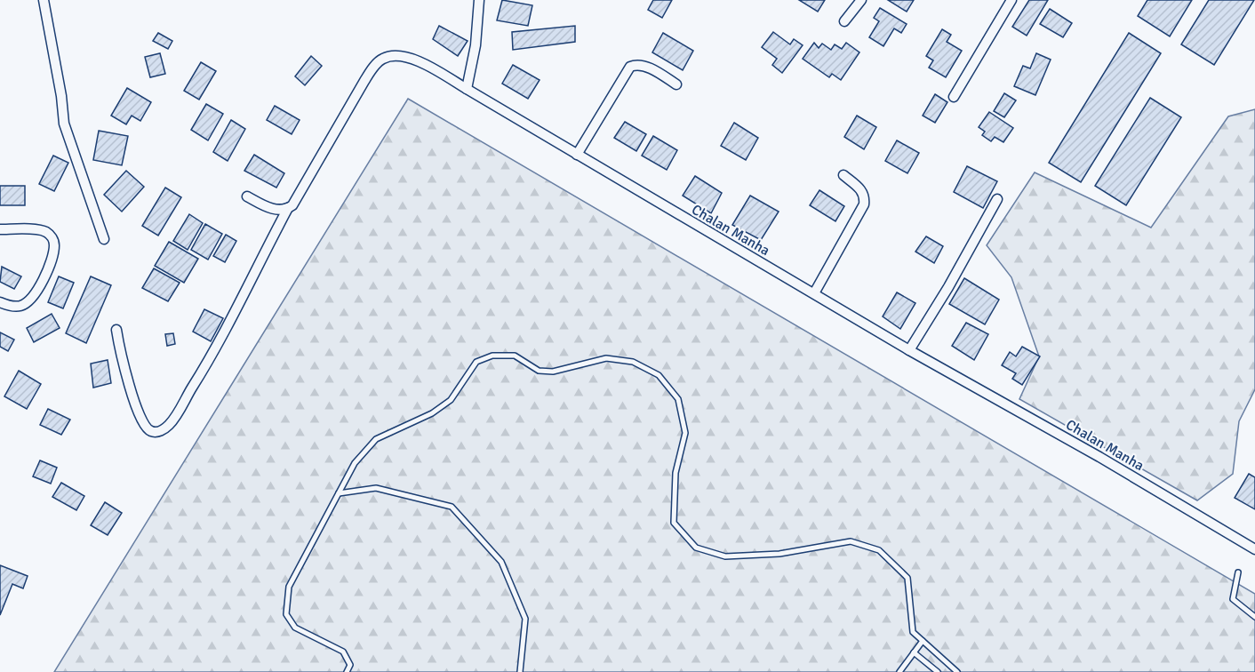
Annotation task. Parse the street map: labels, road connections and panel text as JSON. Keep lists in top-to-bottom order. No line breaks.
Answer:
{"streets":{"street":["Chalan Manha"]}}
